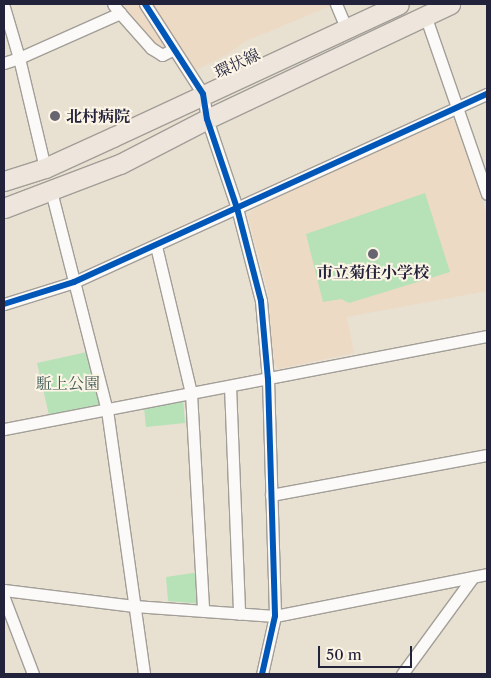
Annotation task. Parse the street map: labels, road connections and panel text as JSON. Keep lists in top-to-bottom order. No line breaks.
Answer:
{"streets":{"main road":["環状線"]},"parks":["駈上公園"],"places":["北村病院","市立菊住小学校"],"scale_bar":"50 m"}
